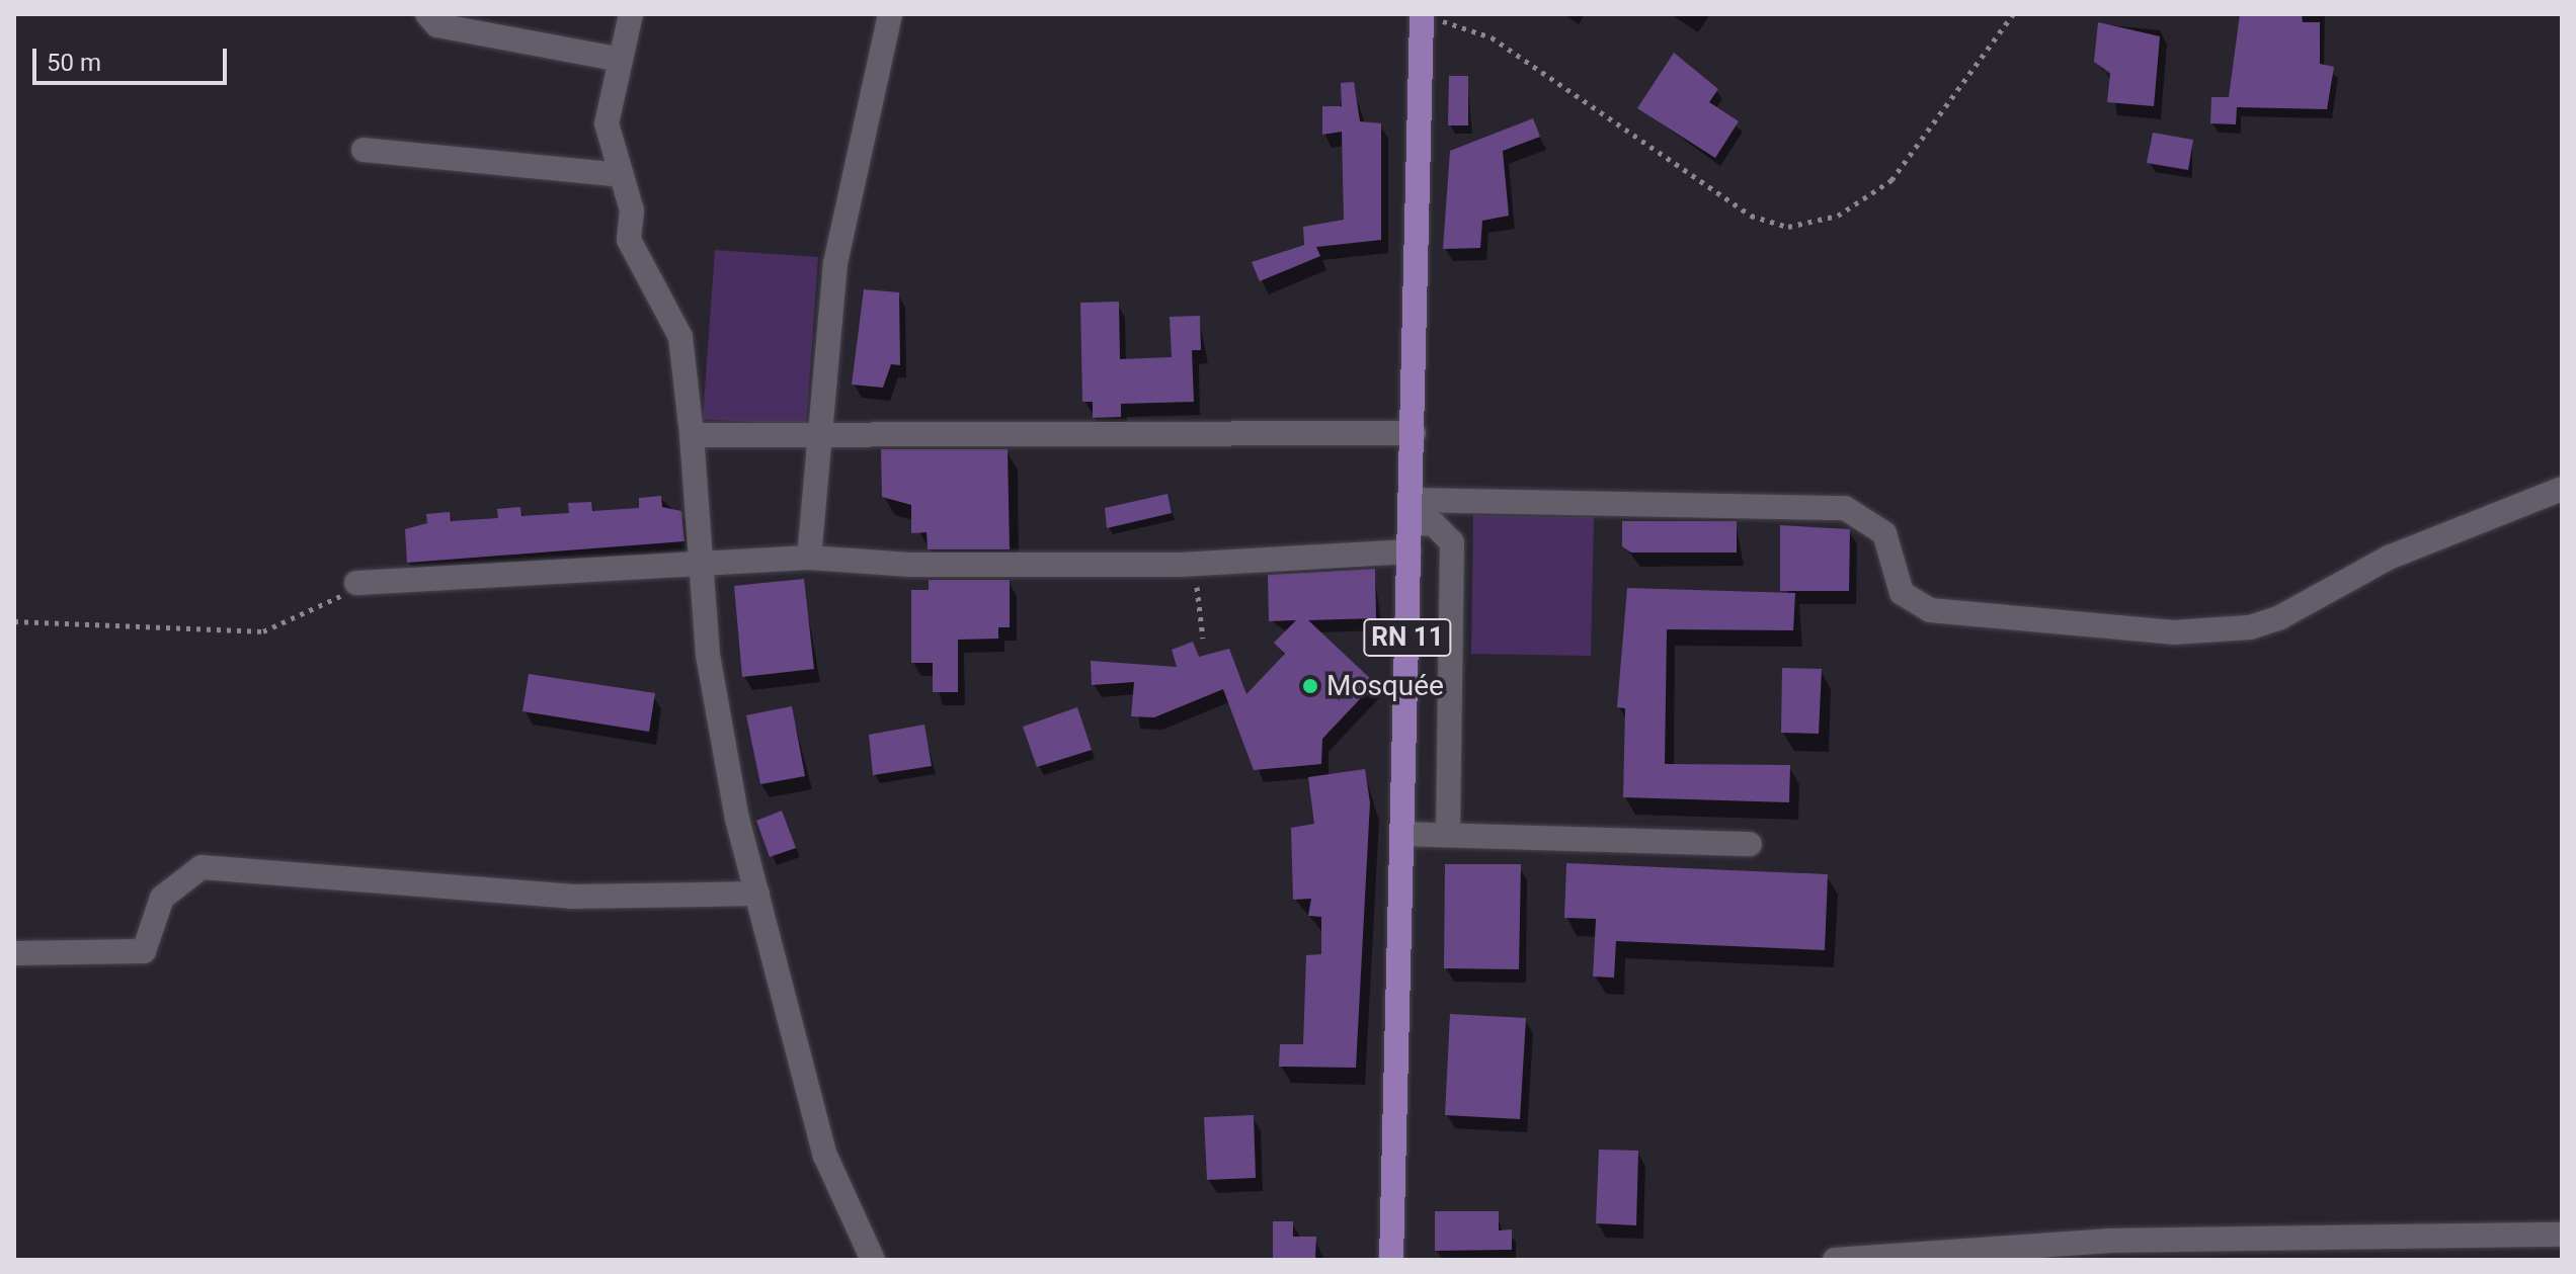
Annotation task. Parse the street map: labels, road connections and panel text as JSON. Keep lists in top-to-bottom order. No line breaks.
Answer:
{"streets":{"main road":["RN 11"]},"places":["Mosquée"],"scale_bar":"50 m"}
